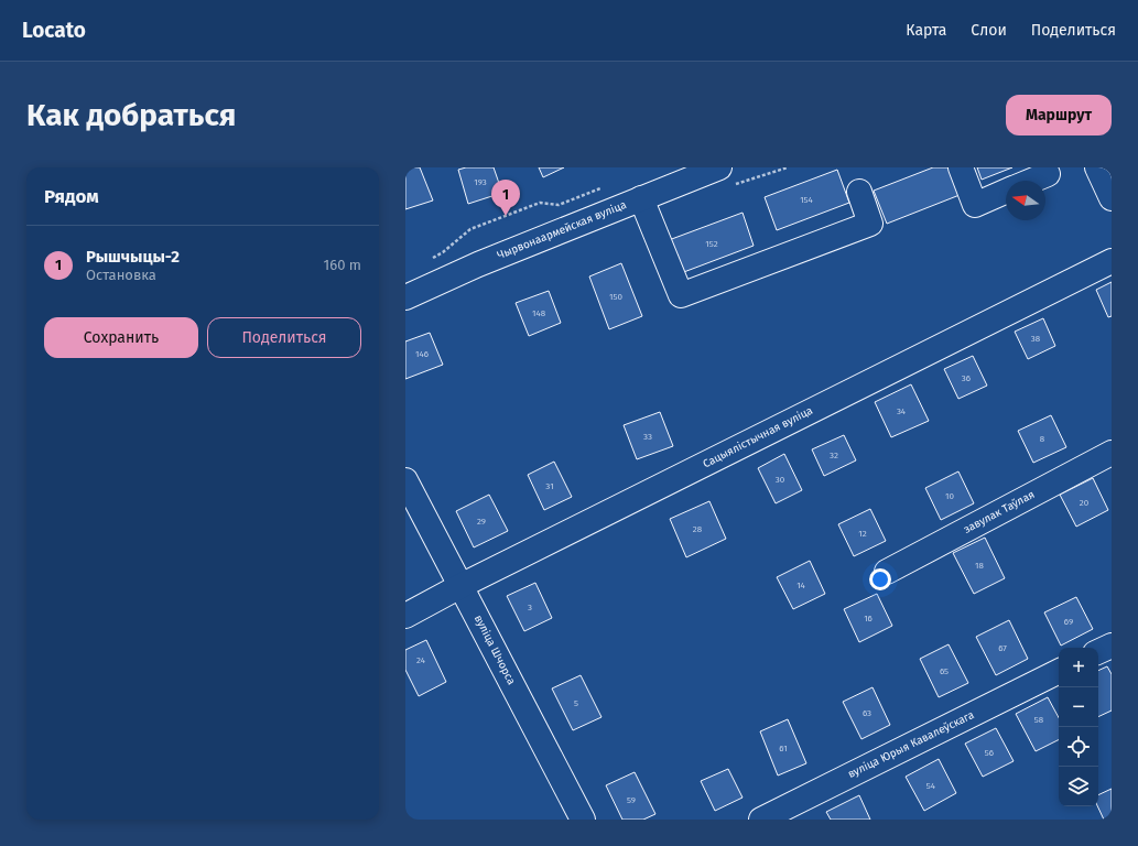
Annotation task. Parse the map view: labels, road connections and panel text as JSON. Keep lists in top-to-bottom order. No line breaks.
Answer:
{"streets":{"main road":["Чырвонаармейская вуліца","Сацыялістычная вуліца","завулак Таўлая","вуліца Шчорса","вуліца Юрыя Кавалеўскага"]},"crossings":[["Сацыялістычная вуліца","вуліца Шчорса"]],"house_numbers":["193","154","152","150","148","38","146","36","34","33","8","32","30","31","10","20","29","28","12","18","14","3","16","69","67","24","65","5","63","58","61","56","54","59"],"north":"left","page":{"header":"Locato","nav":["Карта","Слои","Поделиться"],"buttons":["Маршрут",["Сохранить","Поделиться"]],"title":"Как добраться","heading":"Рядом","pins":"1","list":[{"mark":"1","name":"Рышчыцы-2","note":"Остановка","value":"160 m"}],"map_buttons":["+","−"]}}
